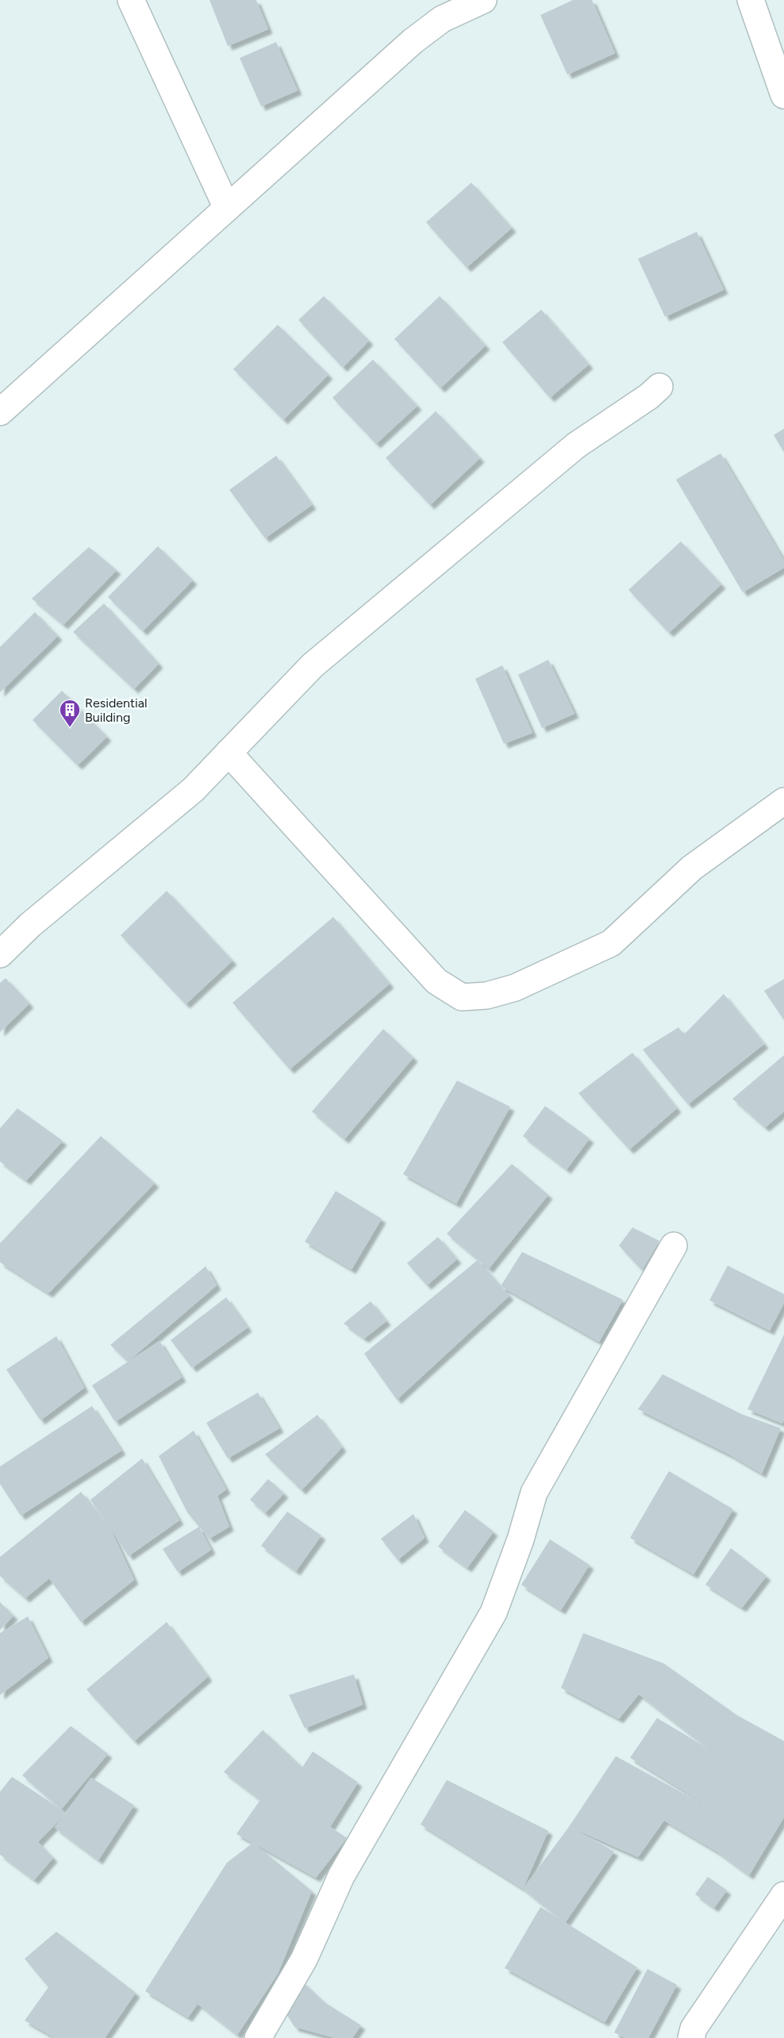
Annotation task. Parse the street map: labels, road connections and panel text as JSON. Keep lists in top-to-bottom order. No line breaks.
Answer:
{"places":{"building":["Residential Building"]}}
